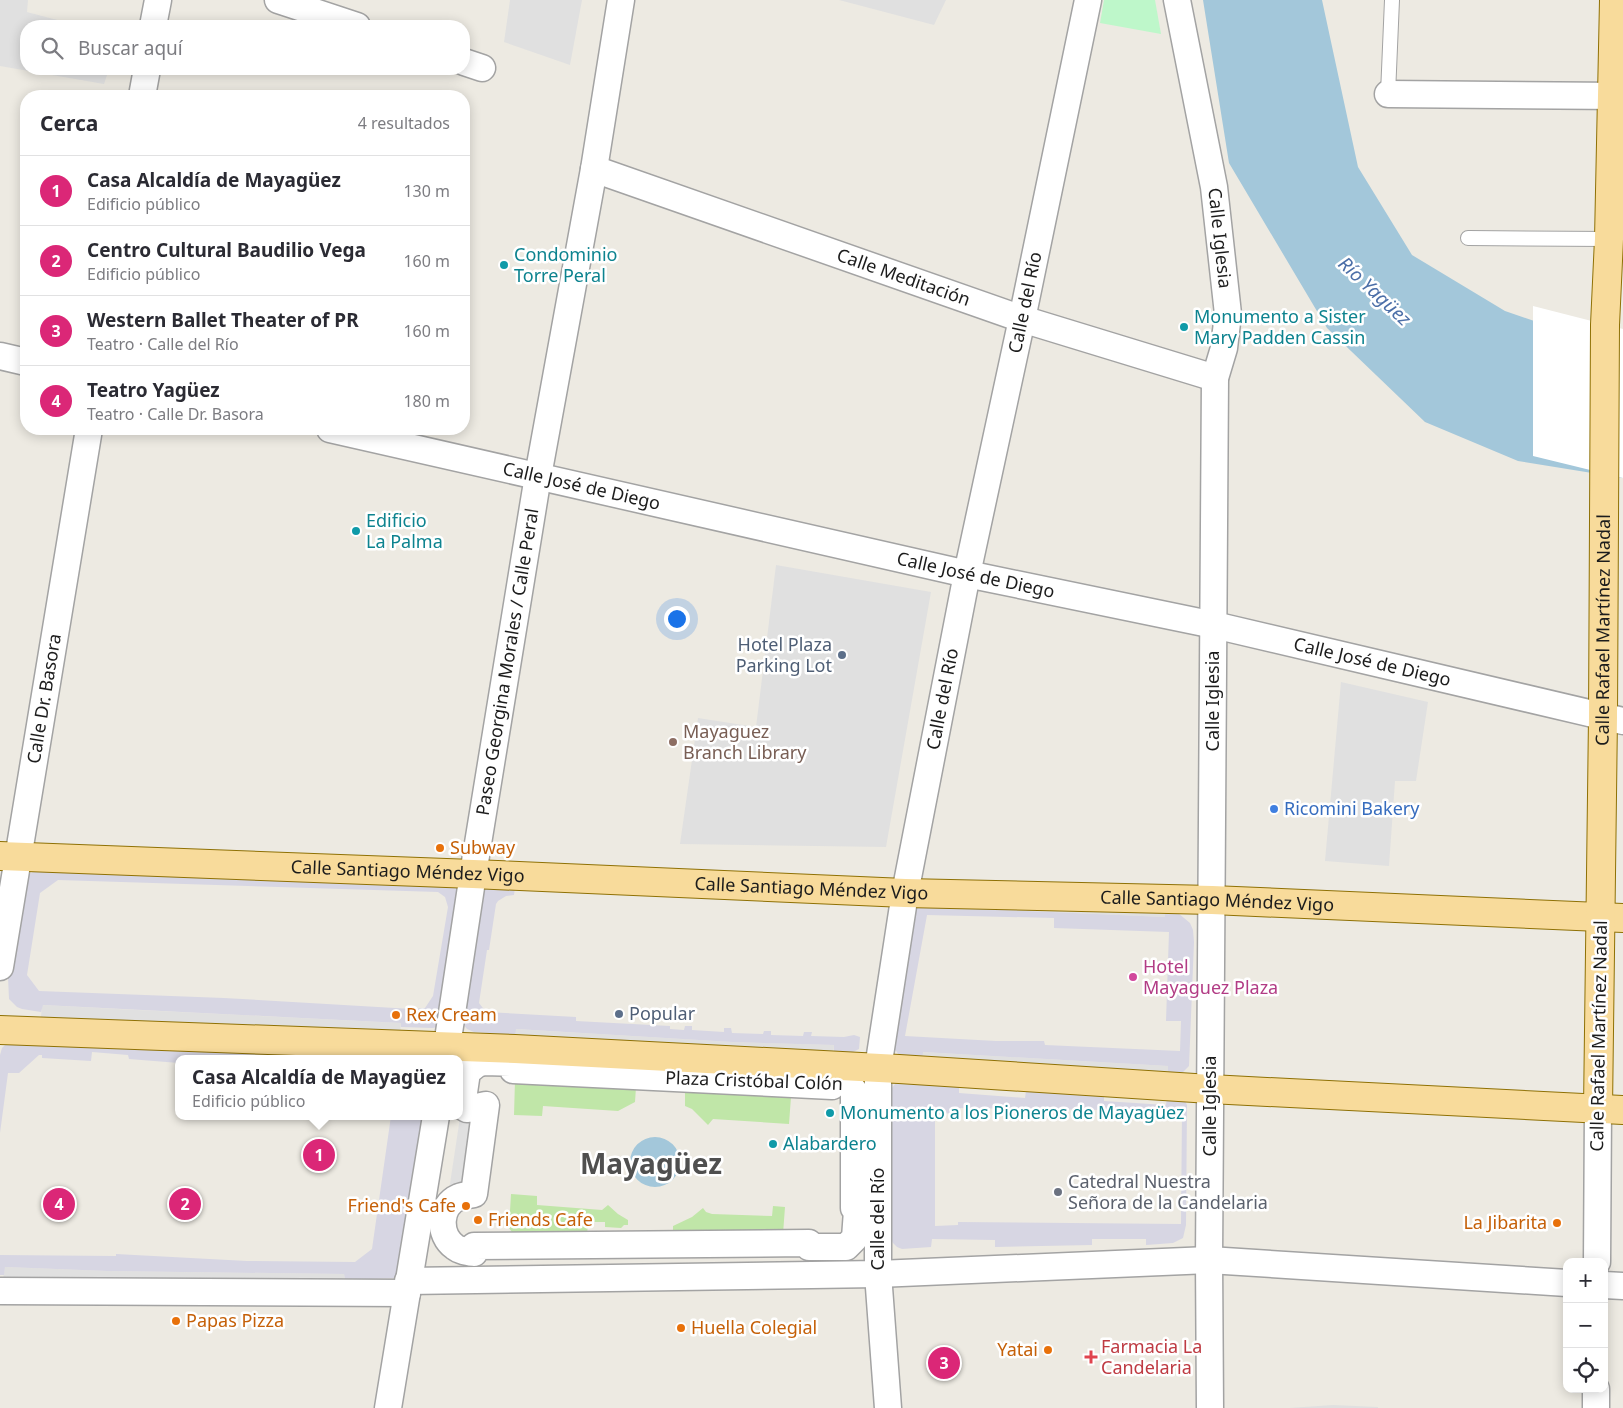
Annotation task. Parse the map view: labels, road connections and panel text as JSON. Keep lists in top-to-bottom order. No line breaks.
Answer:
{"streets":{"main road":["Calle Rafael Martínez Nadal","Calle Santiago Méndez Vigo"],"street":["Calle Iglesia","Calle Meditación","Calle del Río","Calle José de Diego","Paseo Georgina Morales / Calle Peral","Calle Dr. Basora","Plaza Cristóbal Colón"]},"crossings":[["Calle Iglesia","Calle Meditación"],["Calle Iglesia","Calle José de Diego"],["Calle Iglesia","Calle Santiago Méndez Vigo"],["Calle Meditación","Calle del Río"],["Calle Meditación","Paseo Georgina Morales / Calle Peral"],["Calle del Río","Calle José de Diego"],["Calle del Río","Calle Santiago Méndez Vigo"],["Calle José de Diego","Calle Rafael Martínez Nadal"],["Calle José de Diego","Paseo Georgina Morales / Calle Peral"],["Calle Rafael Martínez Nadal","Calle Santiago Méndez Vigo"],["Paseo Georgina Morales / Calle Peral","Calle Santiago Méndez Vigo"],["Calle Dr. Basora","Calle Santiago Méndez Vigo"]],"districts":["Mayagüez"],"water":["Río Yagüez"],"places":{"other":["Condominio Torre Peral","Monumento a Sister Mary Padden Cassin","Edificio La Palma","Hotel Plaza Parking Lot","Mayaguez Branch Library","Ricomini Bakery","Subway","Hotel Mayaguez Plaza","Popular","Rex Cream","Monumento a los Pioneros de Mayagüez","Alabardero","Catedral Nuestra Señora de la Candelaria","Friend's Cafe","Friends Cafe","La Jibarita","Papas Pizza","Huella Colegial","Yatai"],"health":["Farmacia La Candelaria"]},"page":{"search":"Buscar aquí","heading":["Cerca","4 resultados"],"list":[{"mark":"1","name":"Casa Alcaldía de Mayagüez","note":"Edificio público","value":"130 m"},{"mark":"2","name":"Centro Cultural Baudilio Vega","note":"Edificio público","value":"160 m"},{"mark":"3","name":"Western Ballet Theater of PR","note":"Teatro · Calle del Río","value":"160 m"},{"mark":"4","name":"Teatro Yagüez","note":"Teatro · Calle Dr. Basora","value":"180 m"}],"popup":["Casa Alcaldía de Mayagüez","Edificio público"],"pins":["1","2","4","3"],"map_buttons":["+","−"]}}
